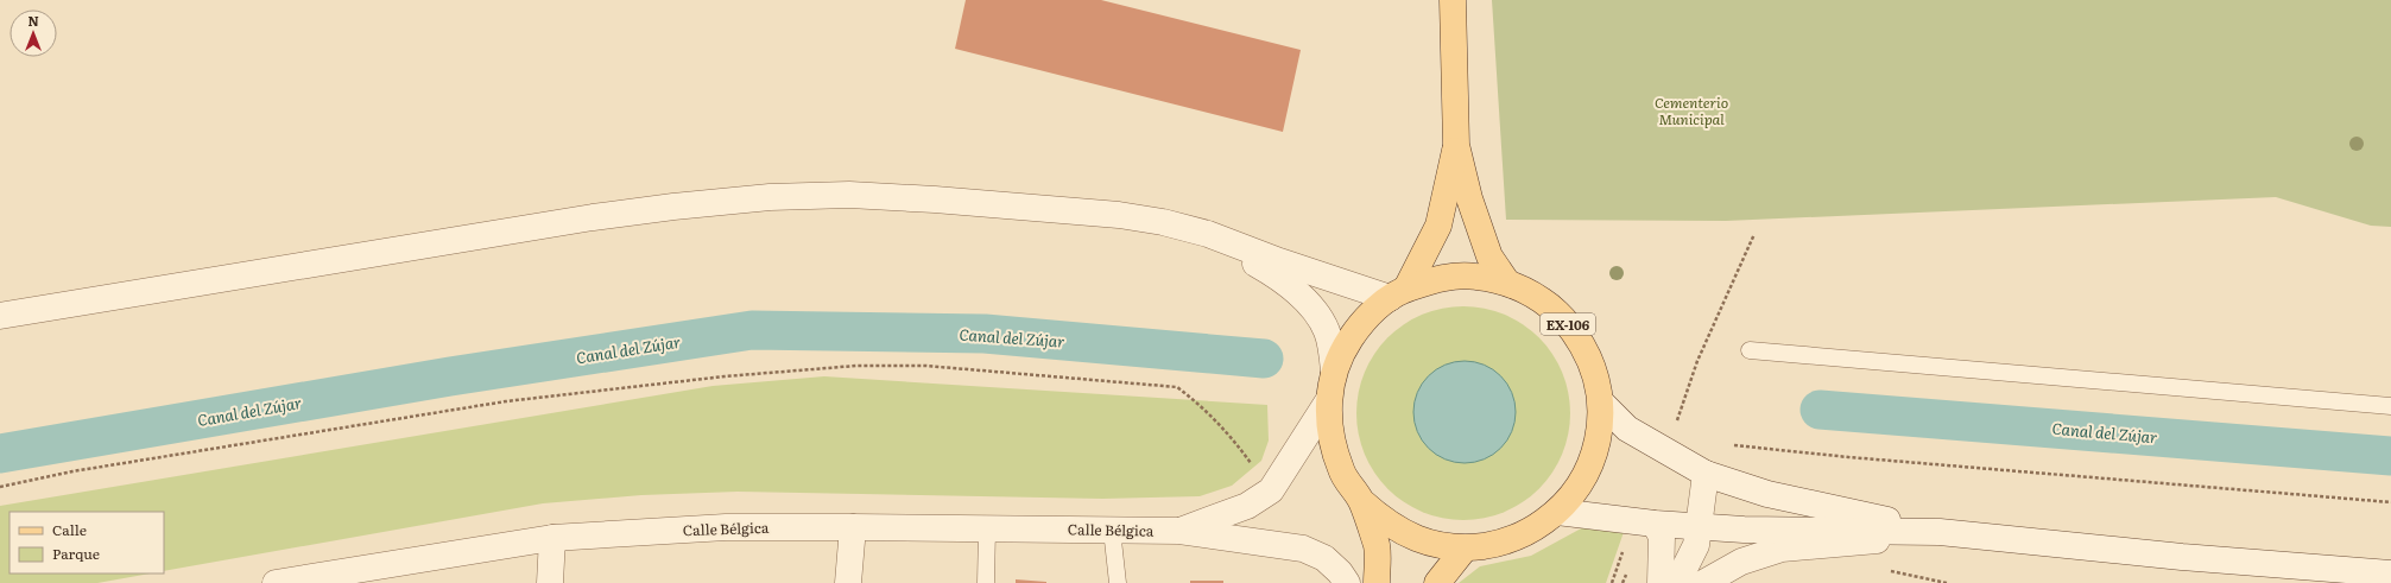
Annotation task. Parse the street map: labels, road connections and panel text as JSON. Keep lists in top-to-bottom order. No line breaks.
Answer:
{"streets":{"main road":["EX-106"],"street":["Calle Bélgica"]},"water":["Canal del Zújar"],"parks":["Cementerio Municipal"],"legend":["Calle","Parque"],"north":"top"}
